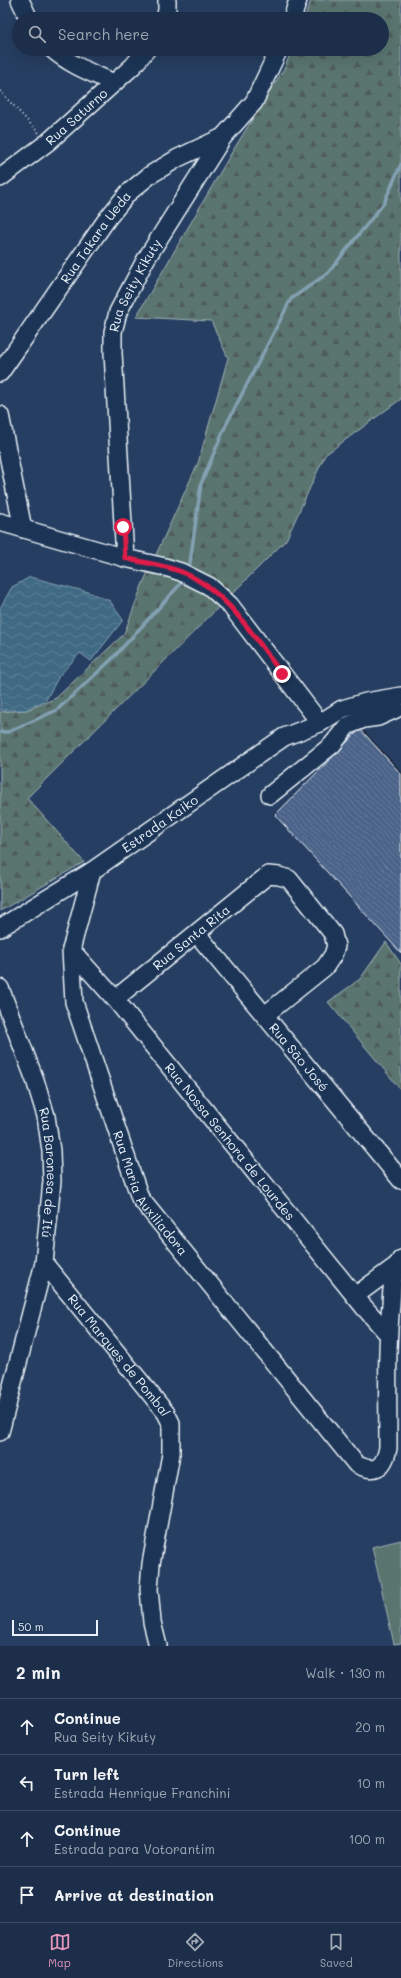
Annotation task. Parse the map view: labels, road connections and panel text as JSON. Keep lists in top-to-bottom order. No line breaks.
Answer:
{"streets":{"street":["Rua Saturno","Rua Takara Ueda","Rua Seity Kikuty","Estrada Kaiko","Rua Santa Rita","Rua São José","Rua Nossa Senhora de Lourdes","Rua Baronesa de Itú","Rua Maria Auxiliadora","Rua Marques de Pombal"]},"crossings":[["Rua Takara Ueda","Rua Seity Kikuty"],["Estrada Kaiko","Rua Maria Auxiliadora"],["Rua Santa Rita","Rua São José"],["Rua Santa Rita","Rua Nossa Senhora de Lourdes"],["Rua Nossa Senhora de Lourdes","Rua Maria Auxiliadora"],["Rua Baronesa de Itú","Rua Marques de Pombal"]],"scale_bar":"50 m","page":{"search":"Search here","scale":"50 m","heading":["2 min","Walk · 130 m"],"list":[["Continue","Rua Seity Kikuty","20 m"],["Turn left","Estrada Henrique Franchini","10 m"],["Continue","Estrada para Votorantim","100 m"],"Arrive at destination"],"nav":["Map","Directions","Saved"]}}
